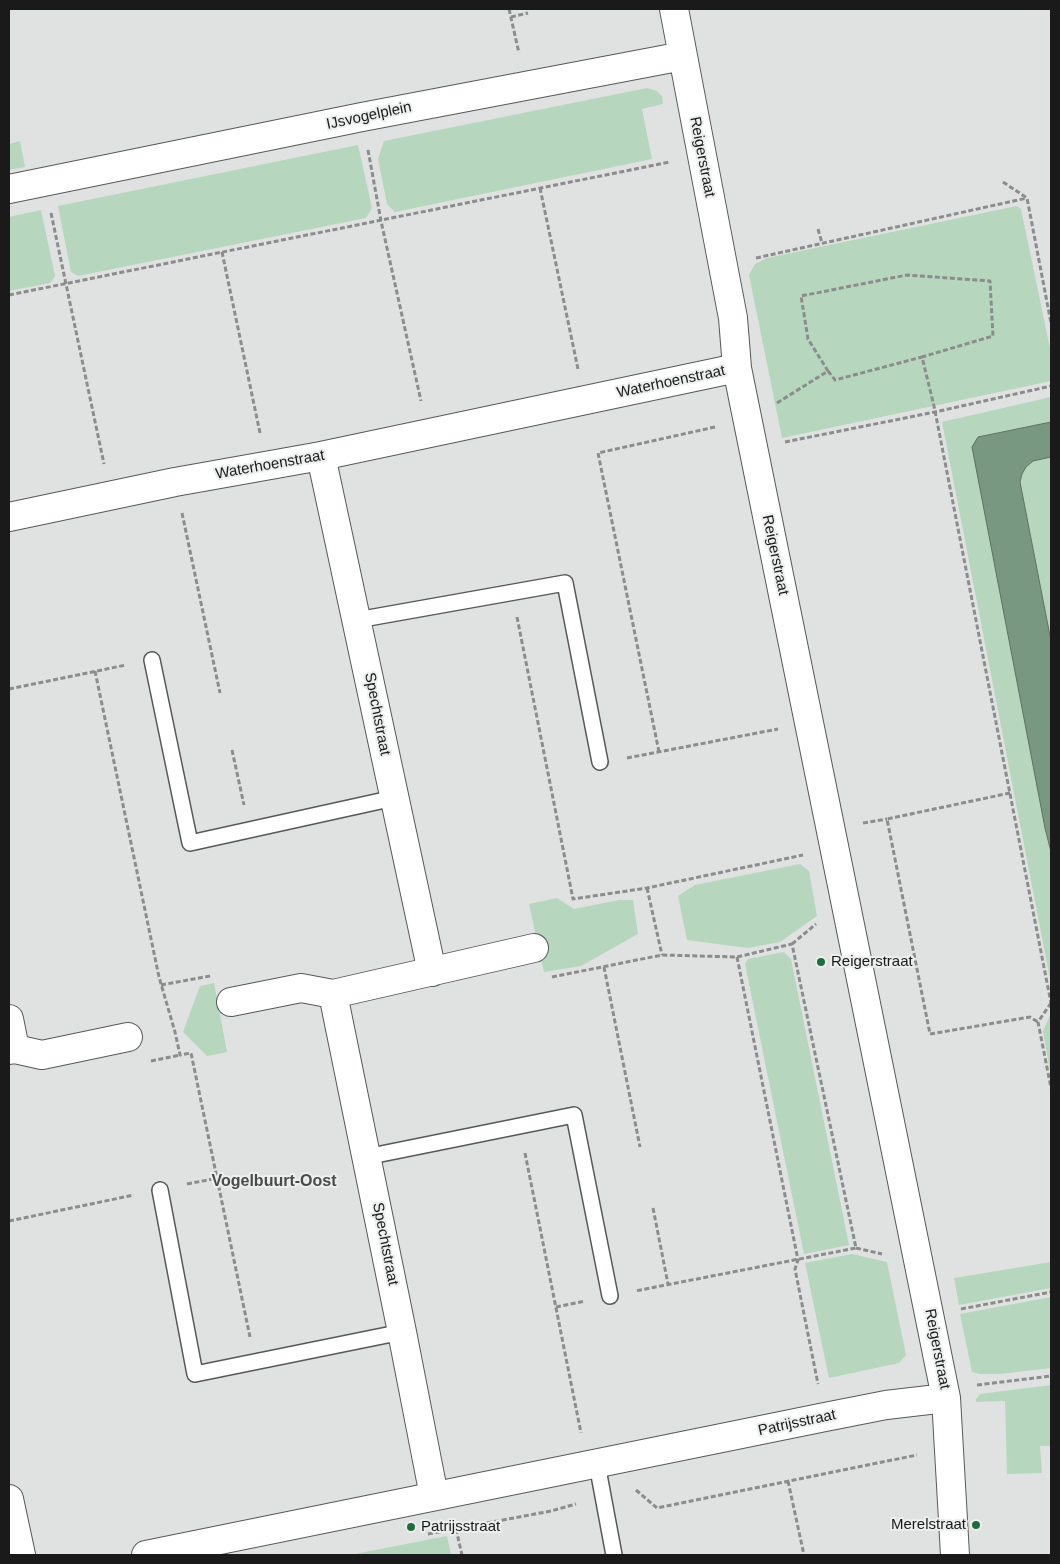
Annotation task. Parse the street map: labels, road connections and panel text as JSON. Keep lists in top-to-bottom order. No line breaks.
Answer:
{"streets":{"street":["IJsvogelplein","Reigerstraat","Waterhoenstraat","Spechtstraat","Patrijsstraat"]},"crossings":[["IJsvogelplein","Reigerstraat"],["Reigerstraat","Waterhoenstraat"],["Reigerstraat","Patrijsstraat"],["Waterhoenstraat","Spechtstraat"],["Spechtstraat","Patrijsstraat"]],"districts":["Vogelbuurt-Oost"],"places":["Reigerstraat","Merelstraat","Patrijsstraat"]}
